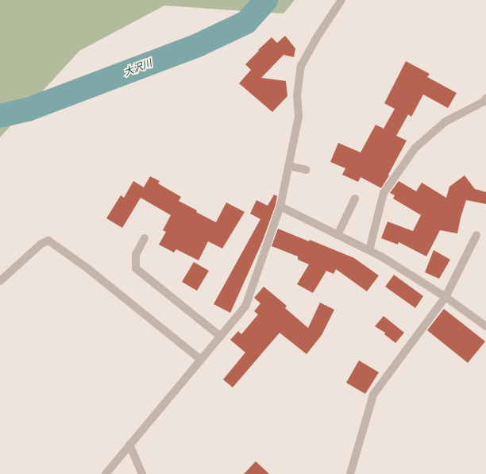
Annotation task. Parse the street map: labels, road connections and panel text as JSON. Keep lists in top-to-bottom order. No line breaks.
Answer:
{"water":["大沢川"]}
